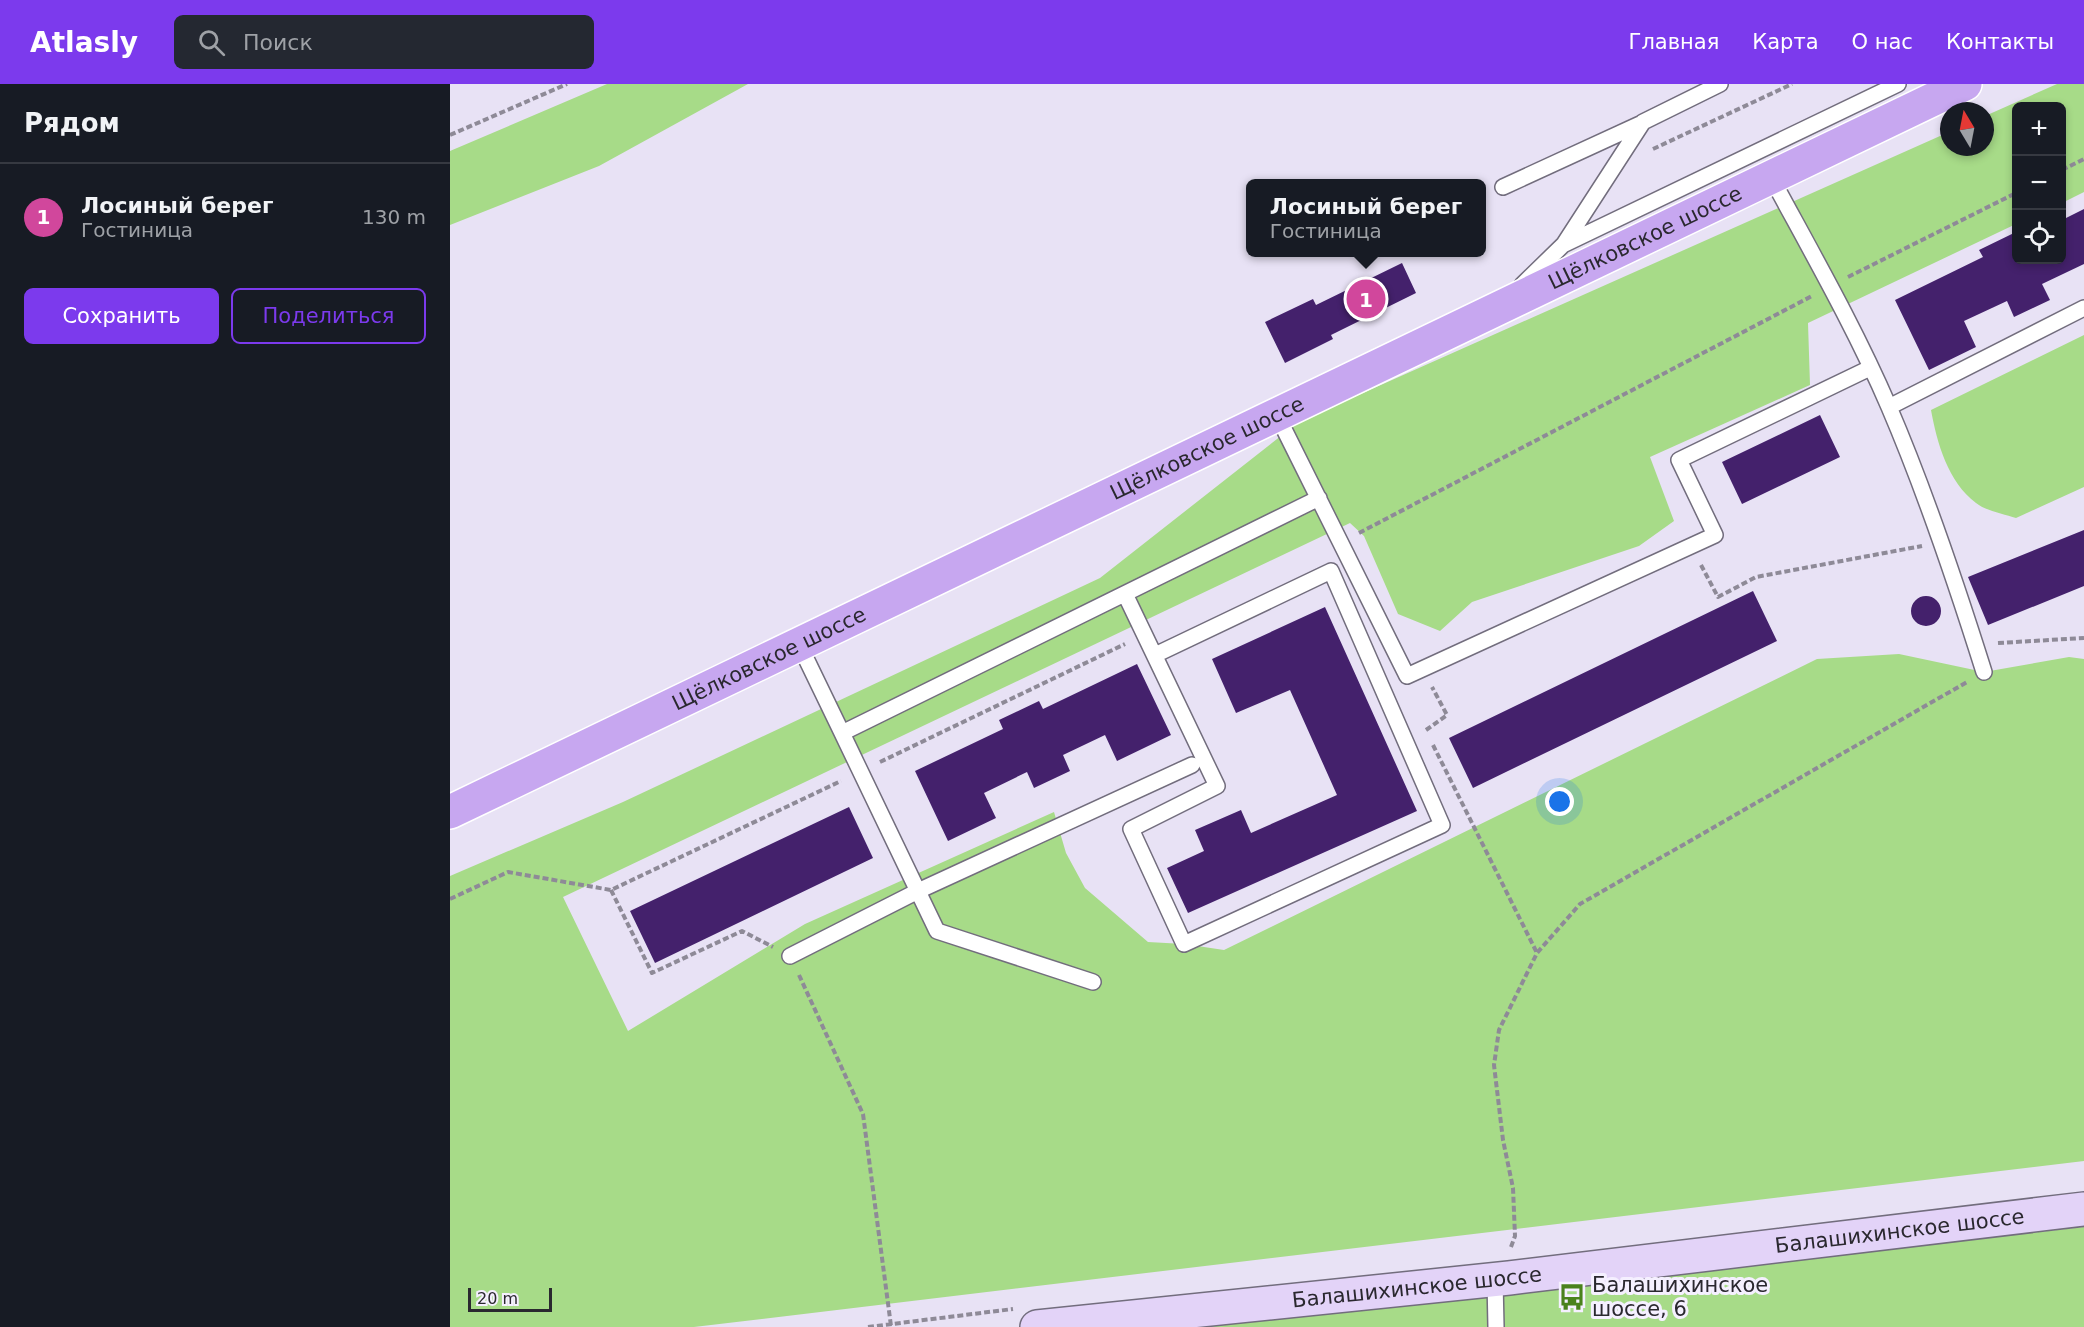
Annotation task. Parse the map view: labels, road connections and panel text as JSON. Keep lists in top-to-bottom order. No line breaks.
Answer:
{"streets":{"main road":["Щёлковское шоссе","Балашихинское шоссе"]},"places":{"bus stop":["Балашихинское шоссе, 6"]},"scale_bar":"20 m","north":"top","page":{"header":"Atlasly","search":"Поиск","nav":["Главная","Карта","О нас","Контакты"],"heading":"Рядом","map_buttons":["+","−"],"list":[{"mark":"1","name":"Лосиный берег","note":"Гостиница","value":"130 m"}],"popup":["Лосиный берег","Гостиница"],"buttons":["Сохранить","Поделиться"],"pins":"1","scale":"20 m"}}
